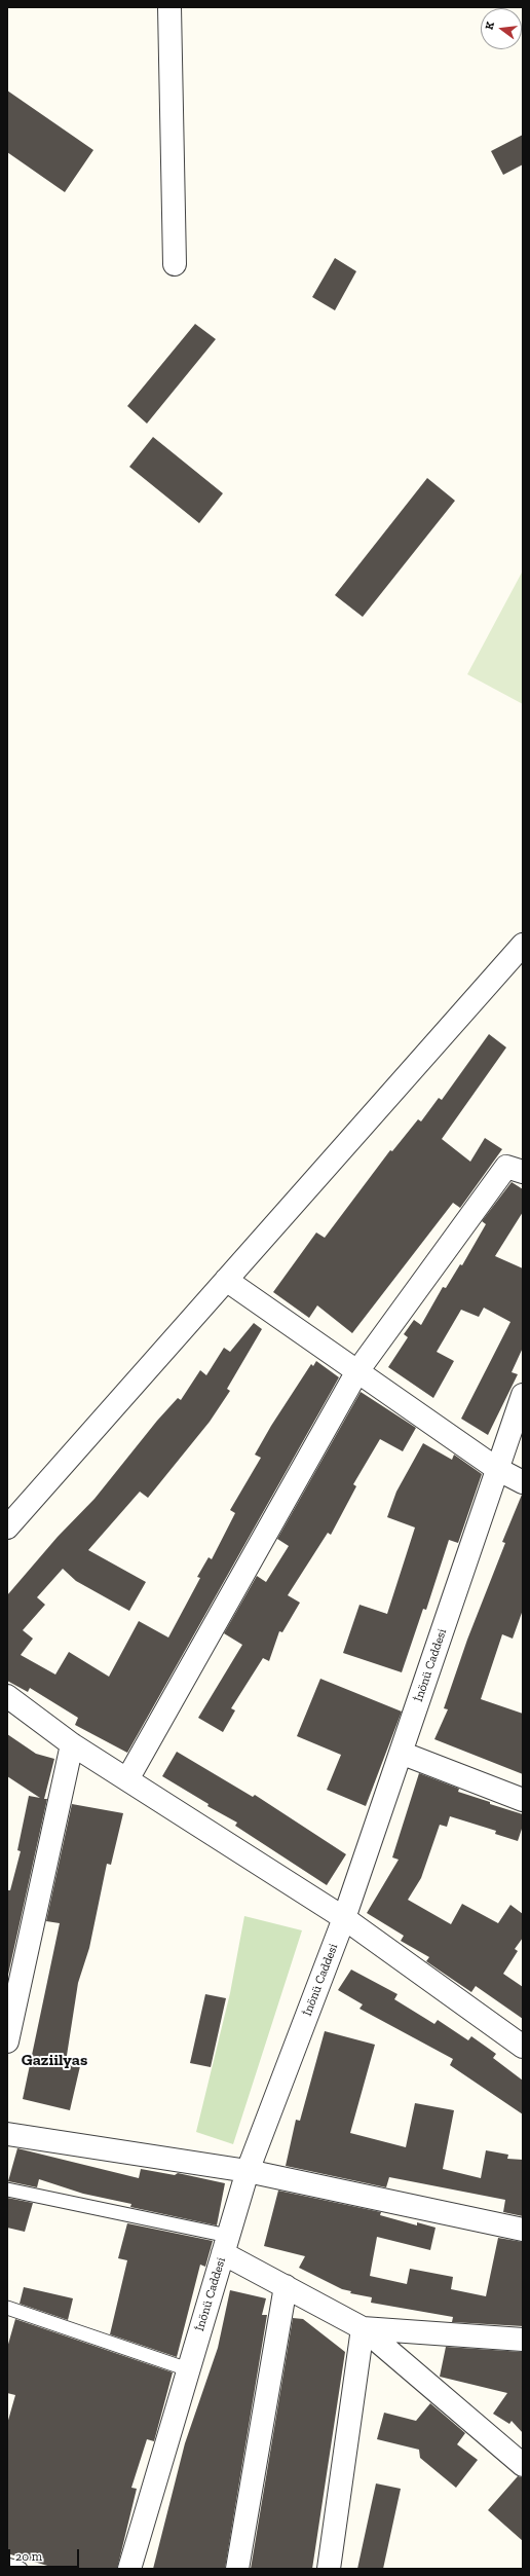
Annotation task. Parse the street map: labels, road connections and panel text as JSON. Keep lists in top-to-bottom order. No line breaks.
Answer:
{"streets":{"street":["İnönü Caddesi"]},"districts":["Gaziilyas"],"scale_bar":"20 m","north":"left"}
